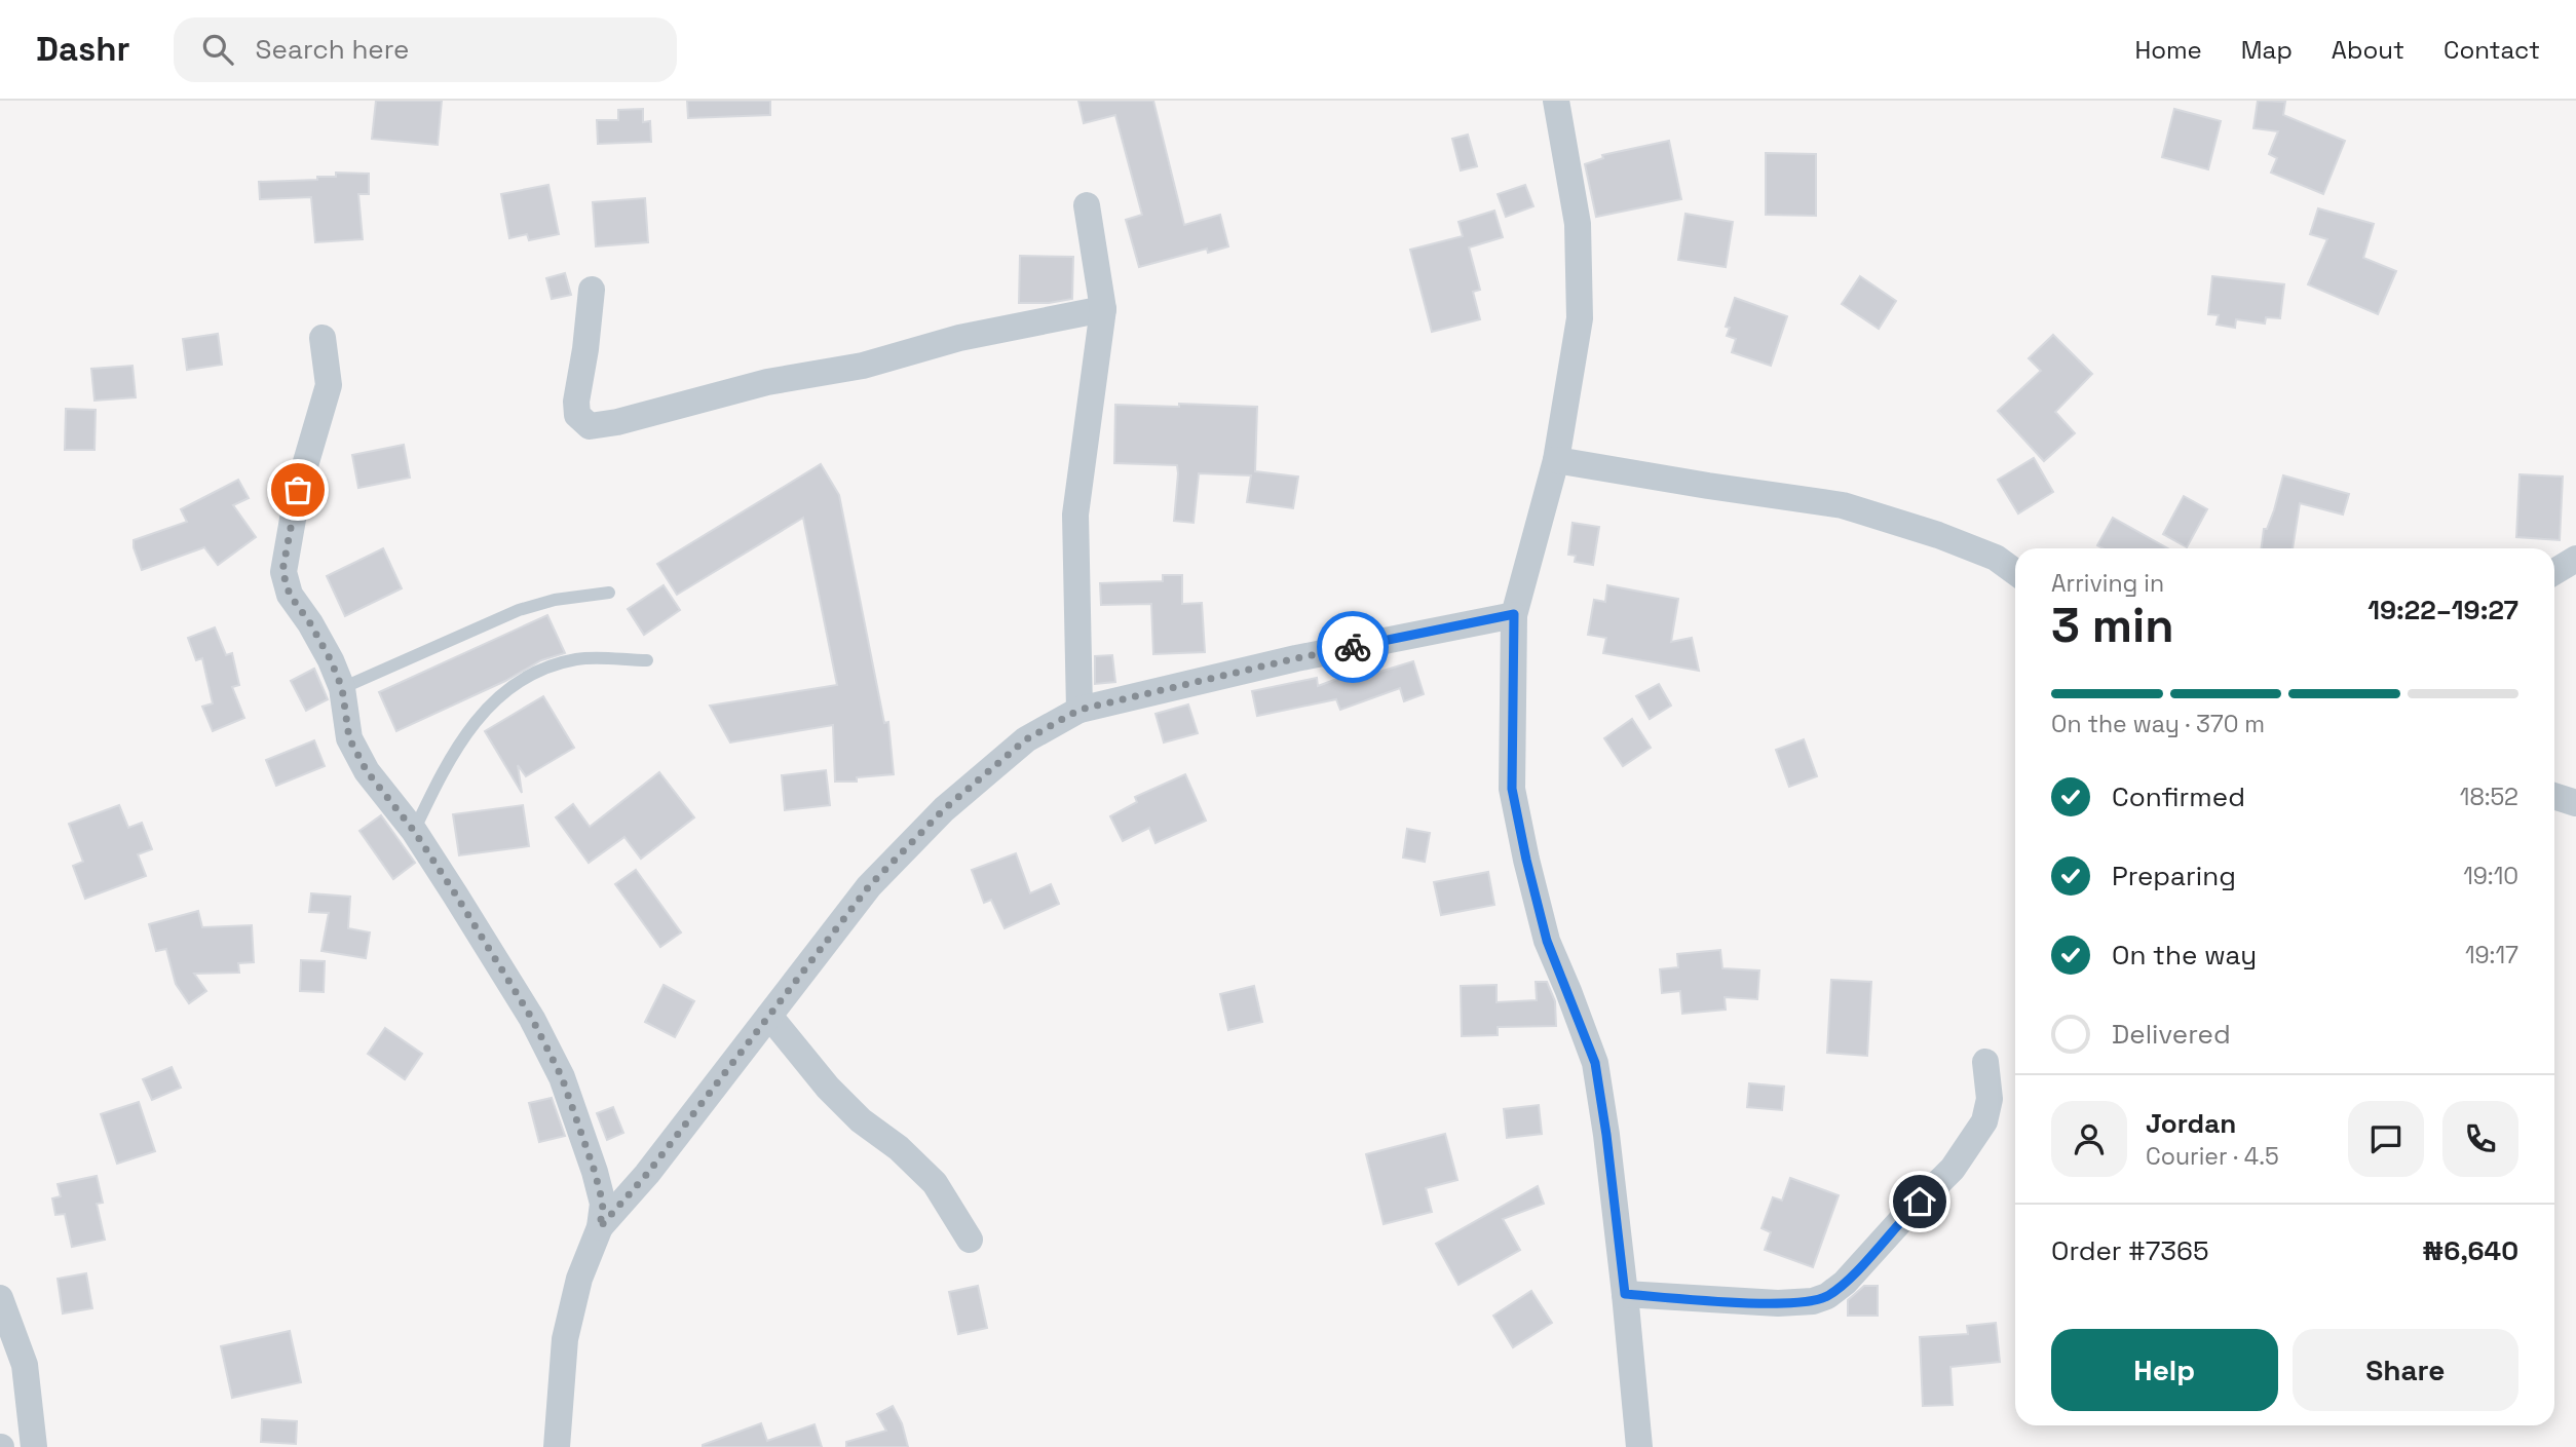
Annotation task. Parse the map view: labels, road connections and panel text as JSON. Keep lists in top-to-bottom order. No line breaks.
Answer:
{"page":{"header":"Dashr","search":"Search here","nav":["Home","Map","About","Contact"],"heading":["3 min","Arriving in","19:22–19:27"],"panel":["Jordan","Courier · 4.5","Order #7365","₦6,640"],"bar":"On the way · 370 m","list":[["Confirmed","18:52"],["Preparing","19:10"],["On the way","19:17"],"Delivered"],"buttons":["Help","Share"]}}
